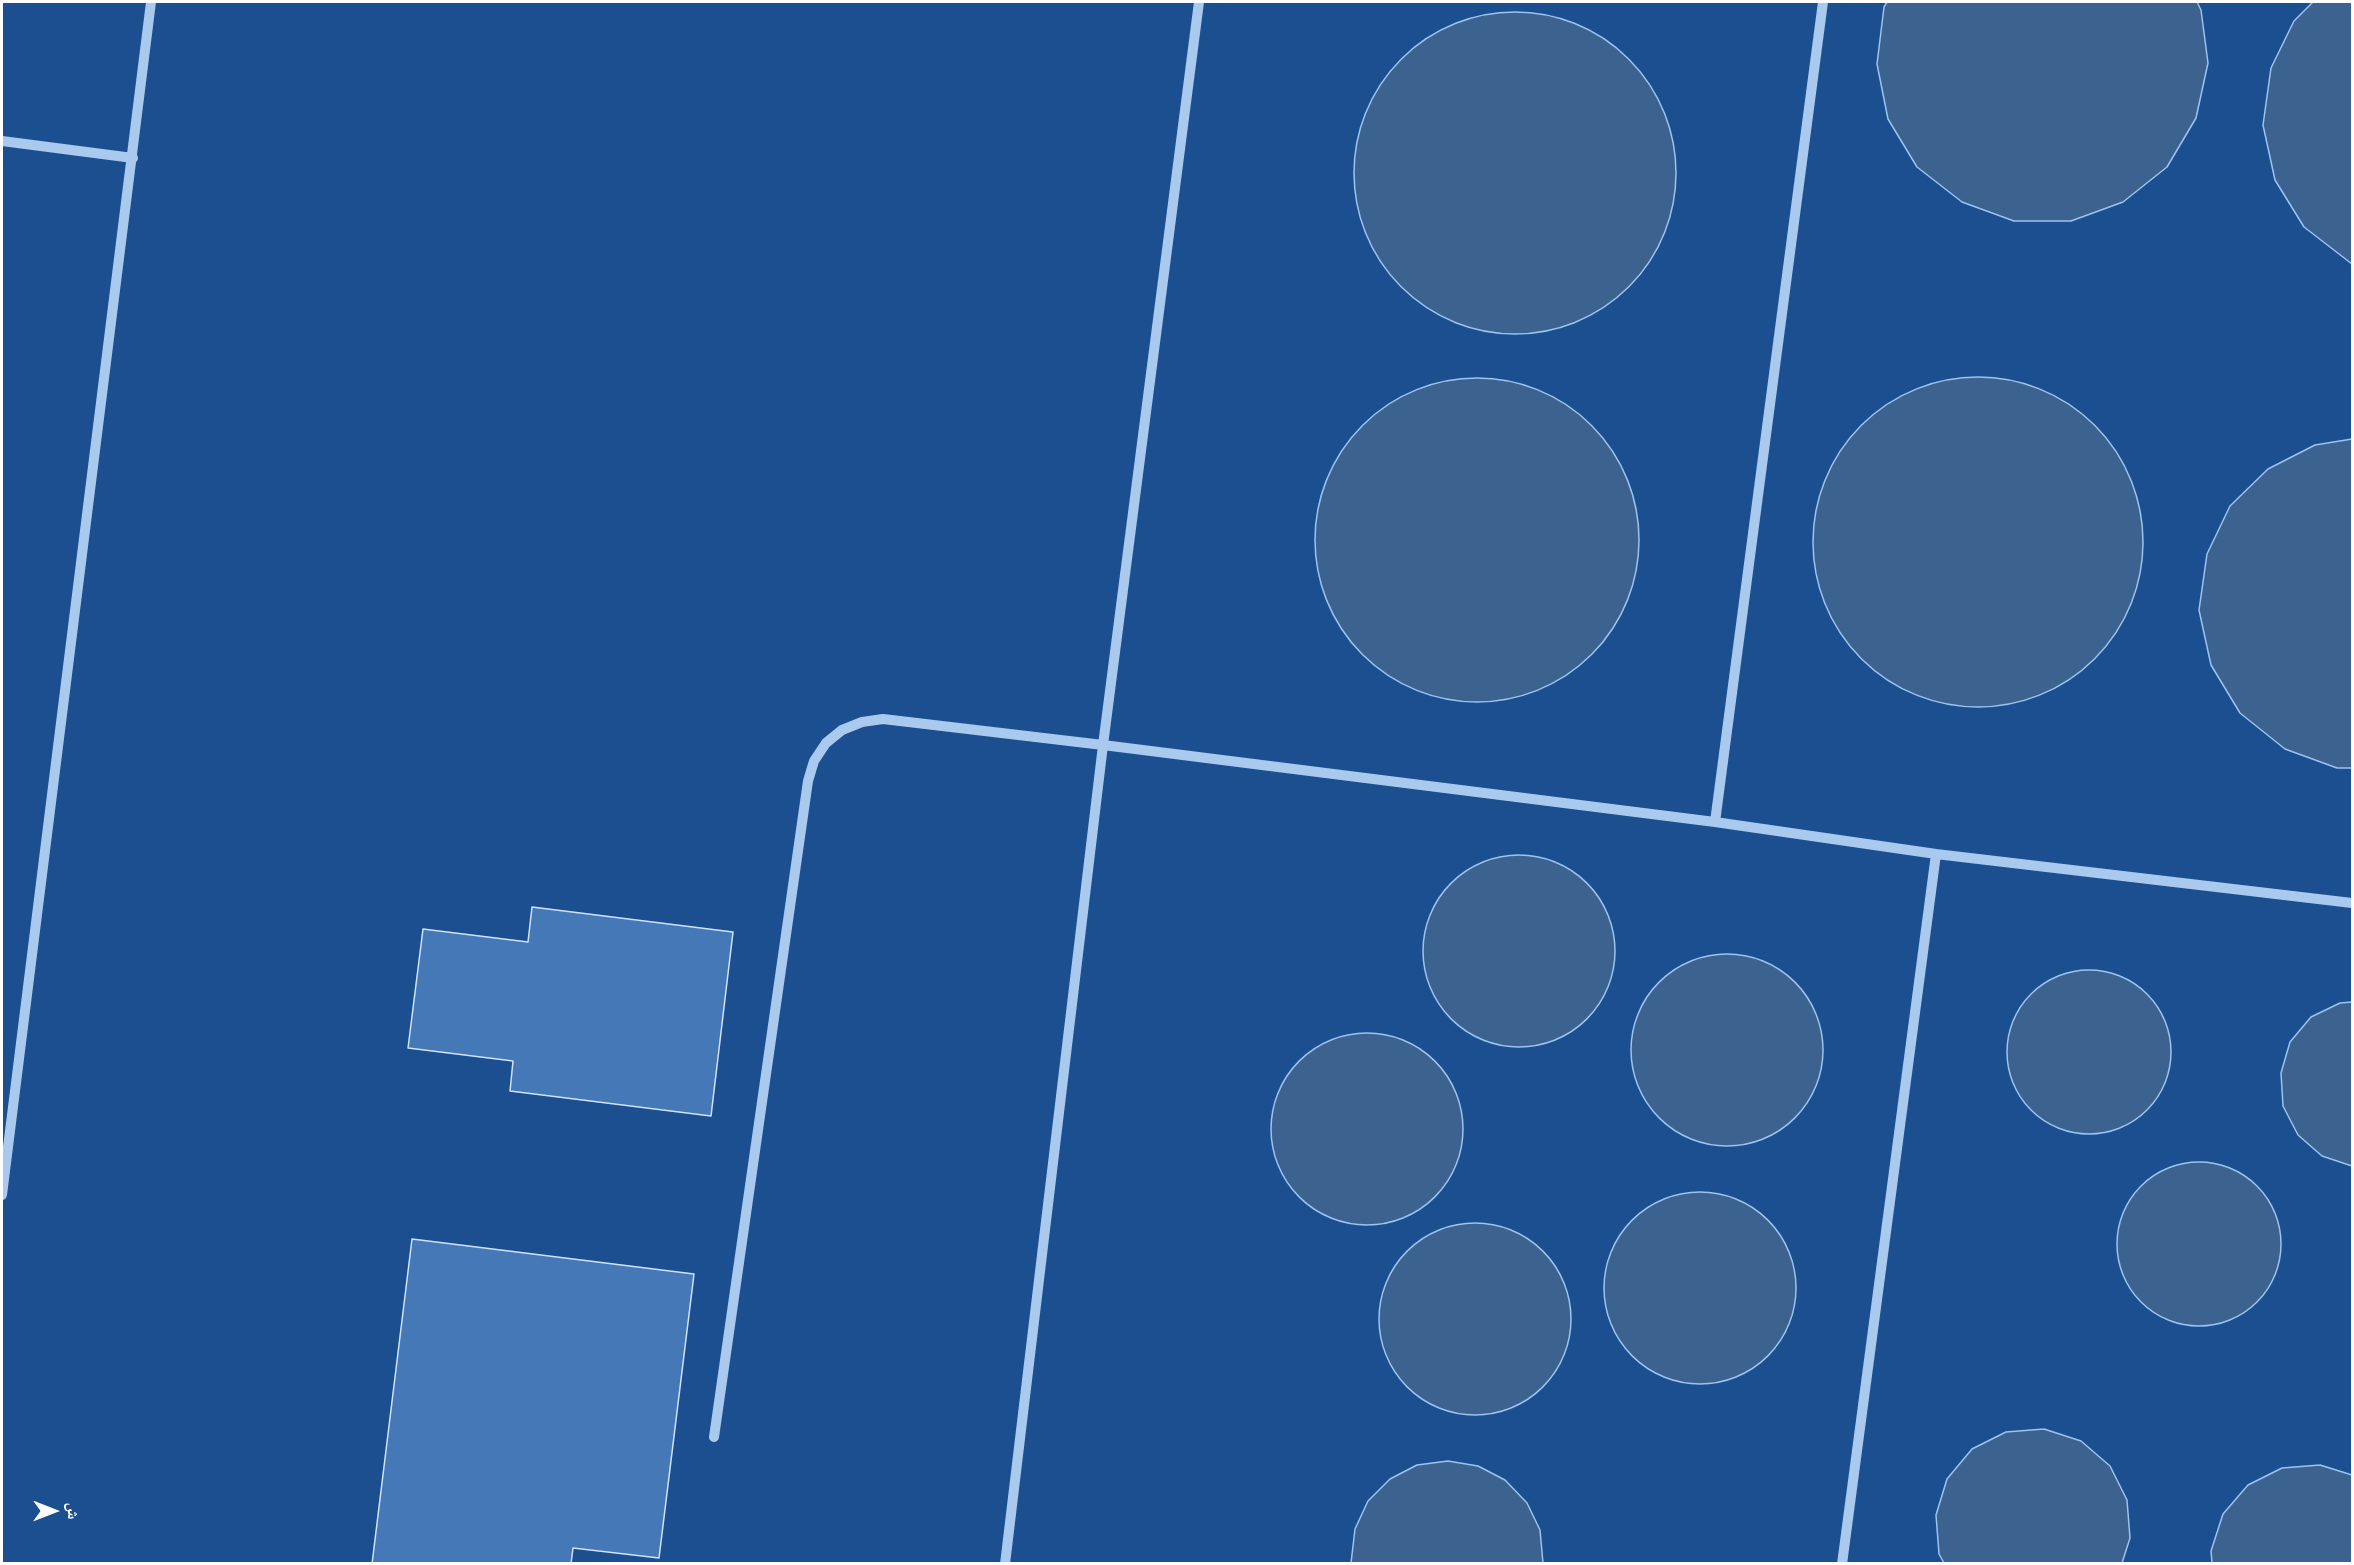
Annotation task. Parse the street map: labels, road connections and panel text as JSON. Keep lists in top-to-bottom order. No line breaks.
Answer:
{"north":"right"}
